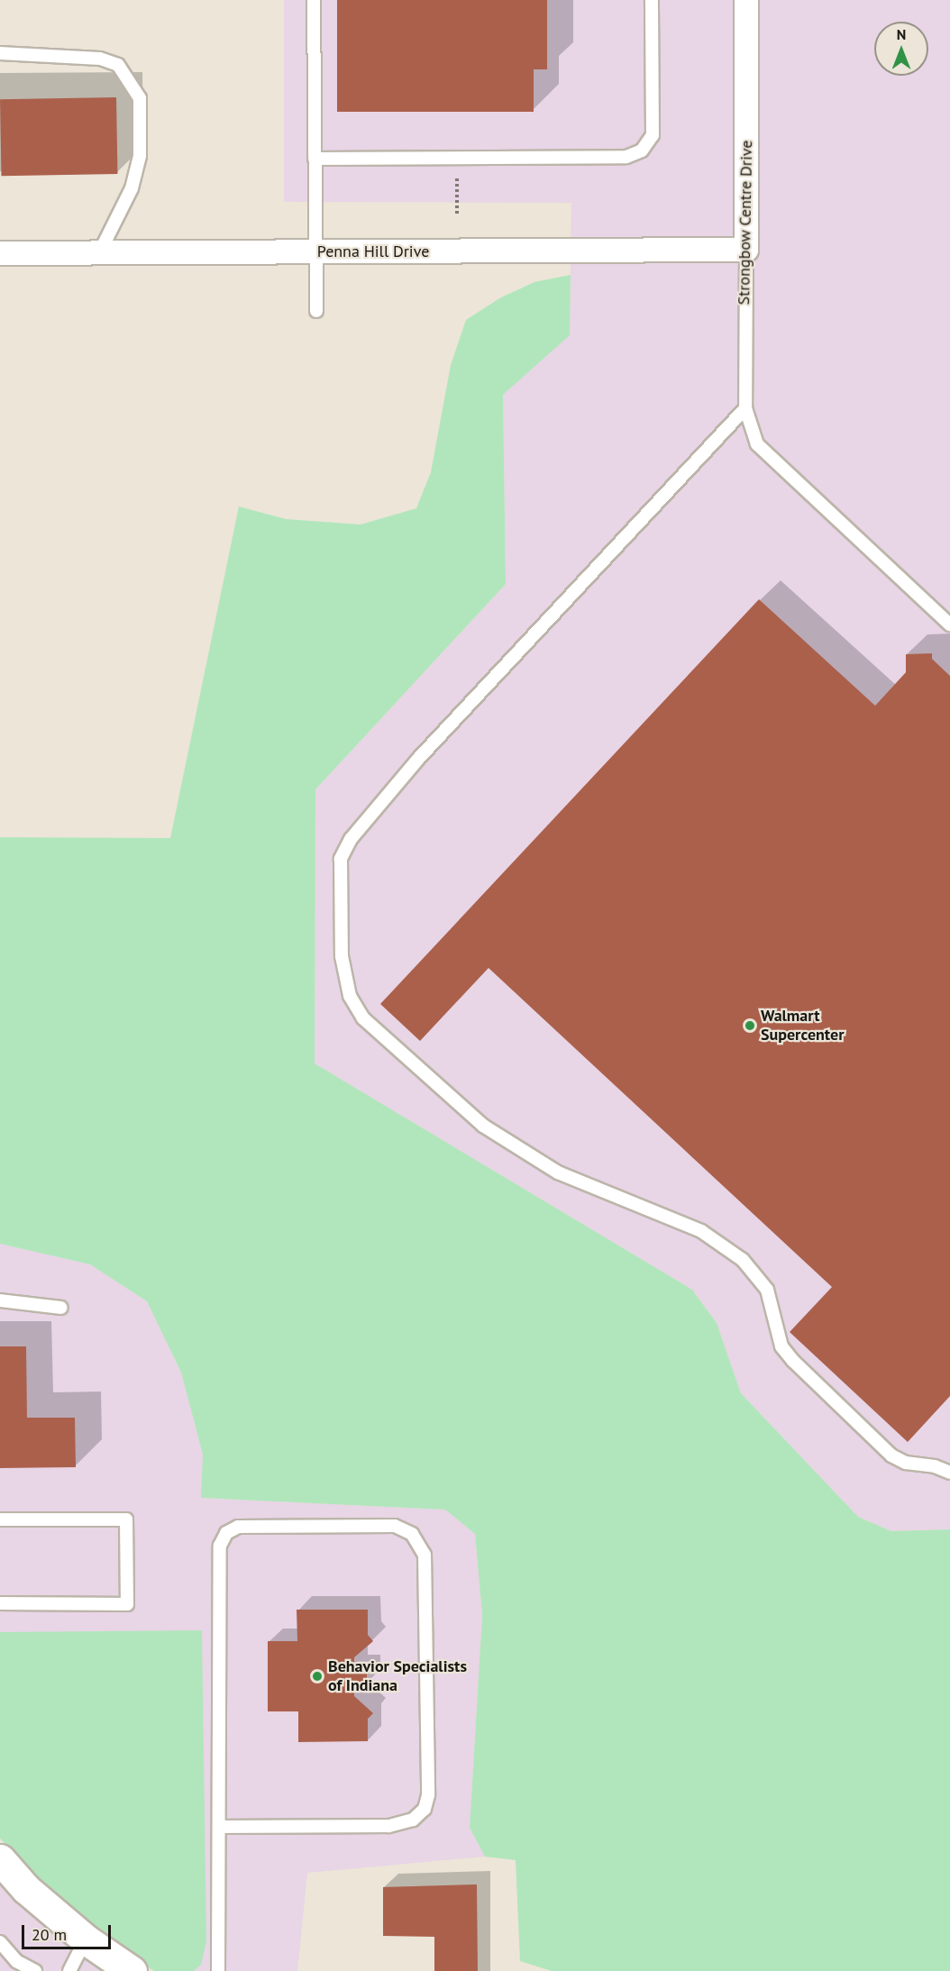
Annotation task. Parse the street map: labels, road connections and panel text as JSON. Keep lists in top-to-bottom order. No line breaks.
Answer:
{"streets":{"street":["Strongbow Centre Drive","Penna Hill Drive"]},"crossings":[["Strongbow Centre Drive","Penna Hill Drive"]],"places":["Walmart Supercenter","Behavior Specialists of Indiana"],"scale_bar":"20 m","north":"top"}
